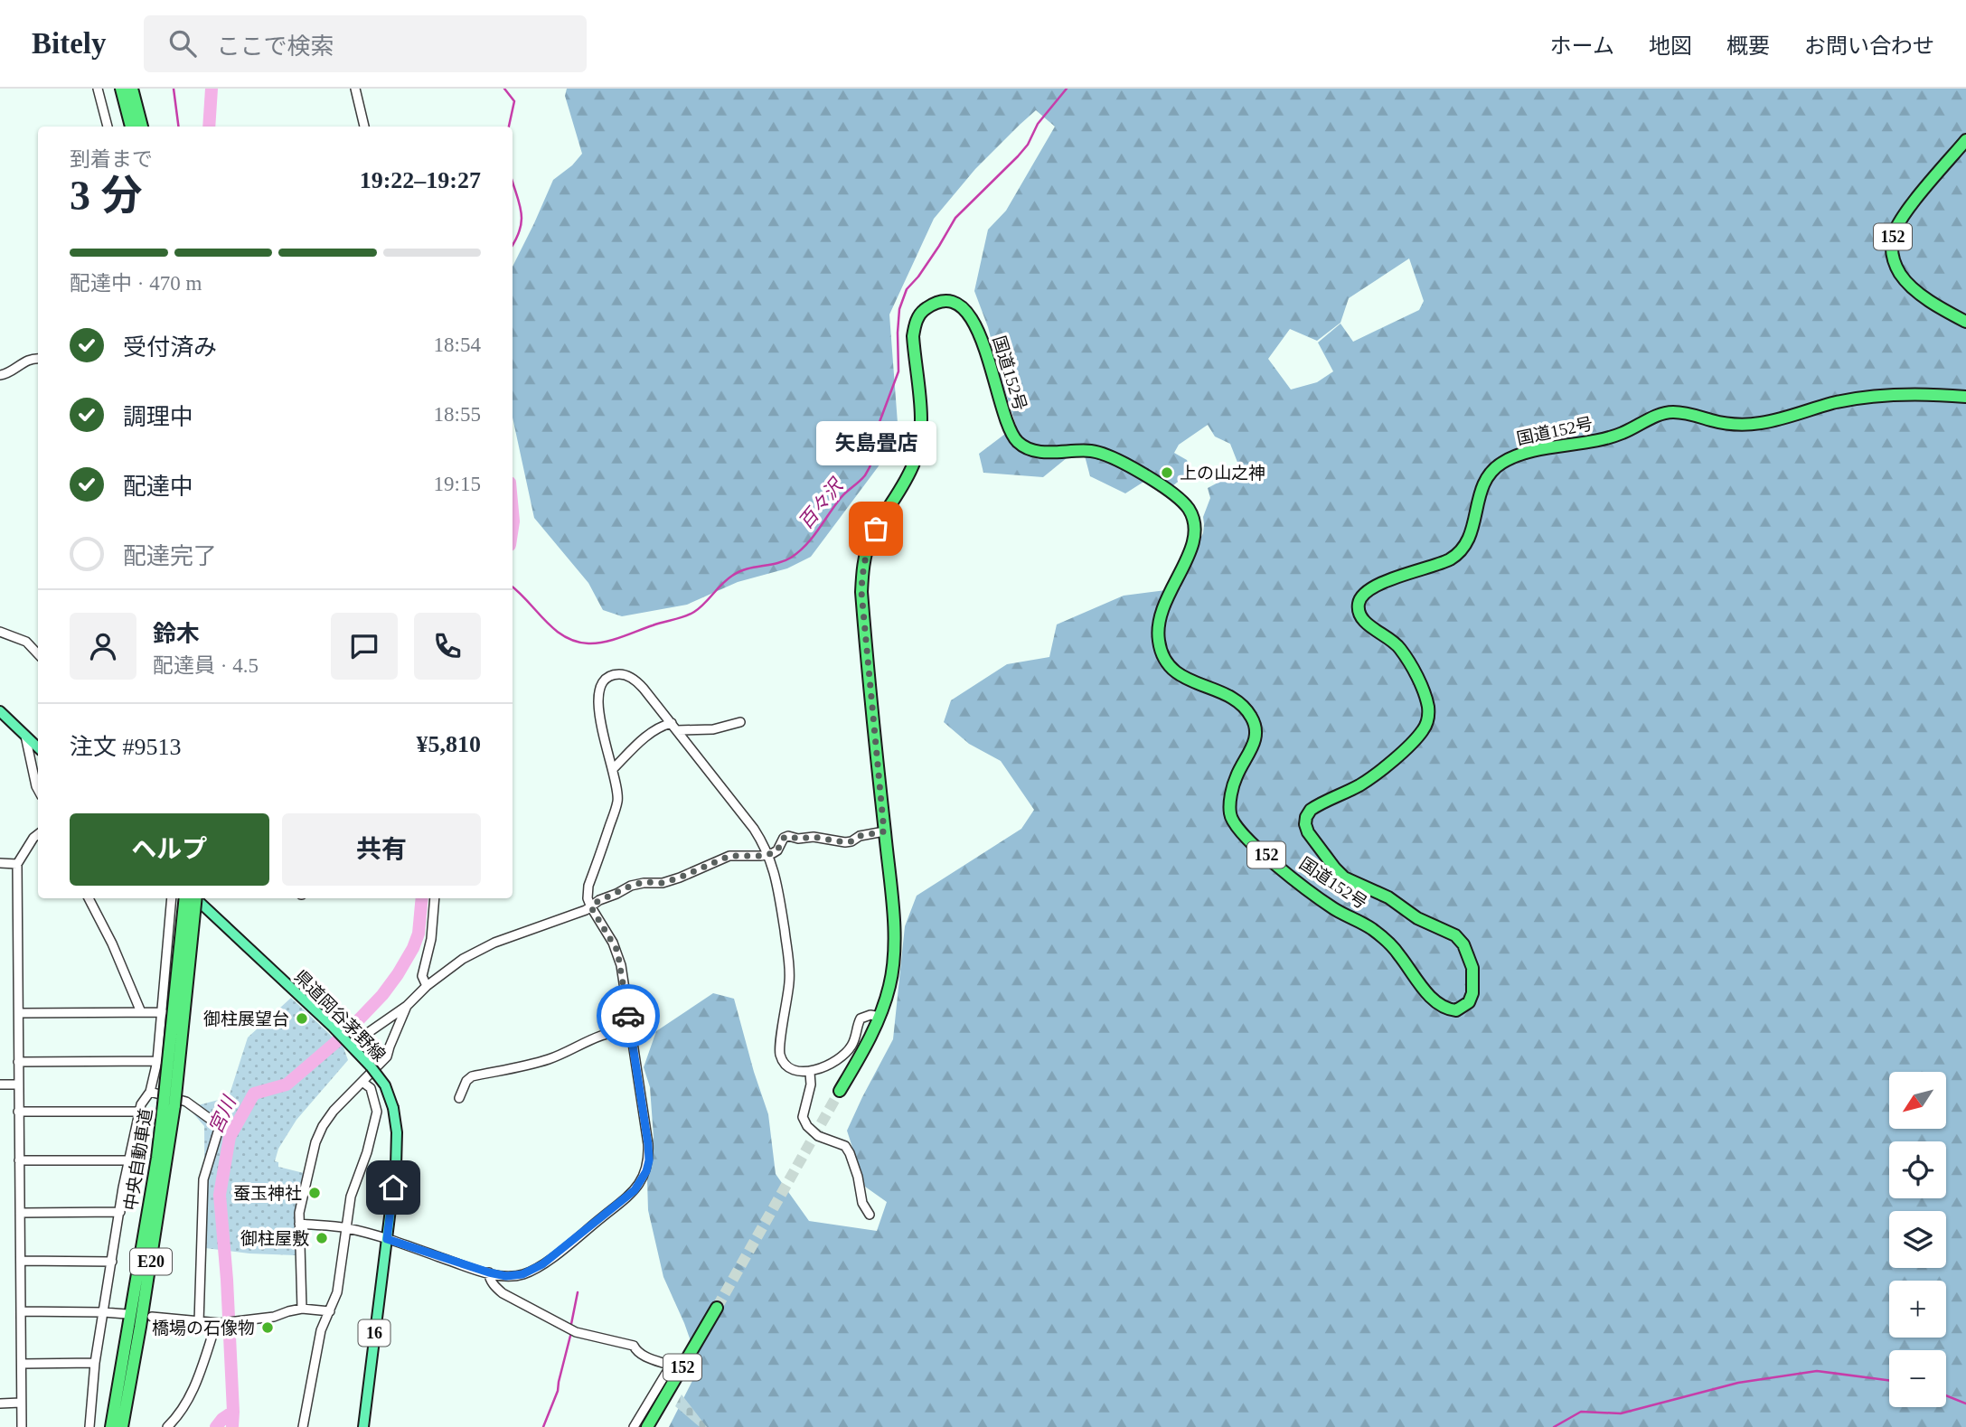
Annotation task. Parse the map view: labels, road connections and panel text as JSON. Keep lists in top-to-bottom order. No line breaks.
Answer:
{"streets":{"highway":["152","国道152号","中央自動車道","E20"],"main road":["県道岡谷茅野線","16"]},"water":["百々沢","宮川"],"places":["上の山之神","矢島畳店","御柱展望台","蚕玉神社","御柱屋敷","橋場の石像物"],"north":"bottom left","page":{"header":"Bitely","search":"ここで検索","nav":["ホーム","地図","概要","お問い合わせ"],"heading":["3 分","到着まで","19:22–19:27"],"panel":["鈴木","配達員 · 4.5","注文 #9513","¥5,810"],"bar":"配達中 · 470 m","list":[["受付済み","18:54"],["調理中","18:55"],["配達中","19:15"],"配達完了"],"bubble":"矢島畳店","buttons":["ヘルプ","共有"],"map_buttons":["+","−"]}}
